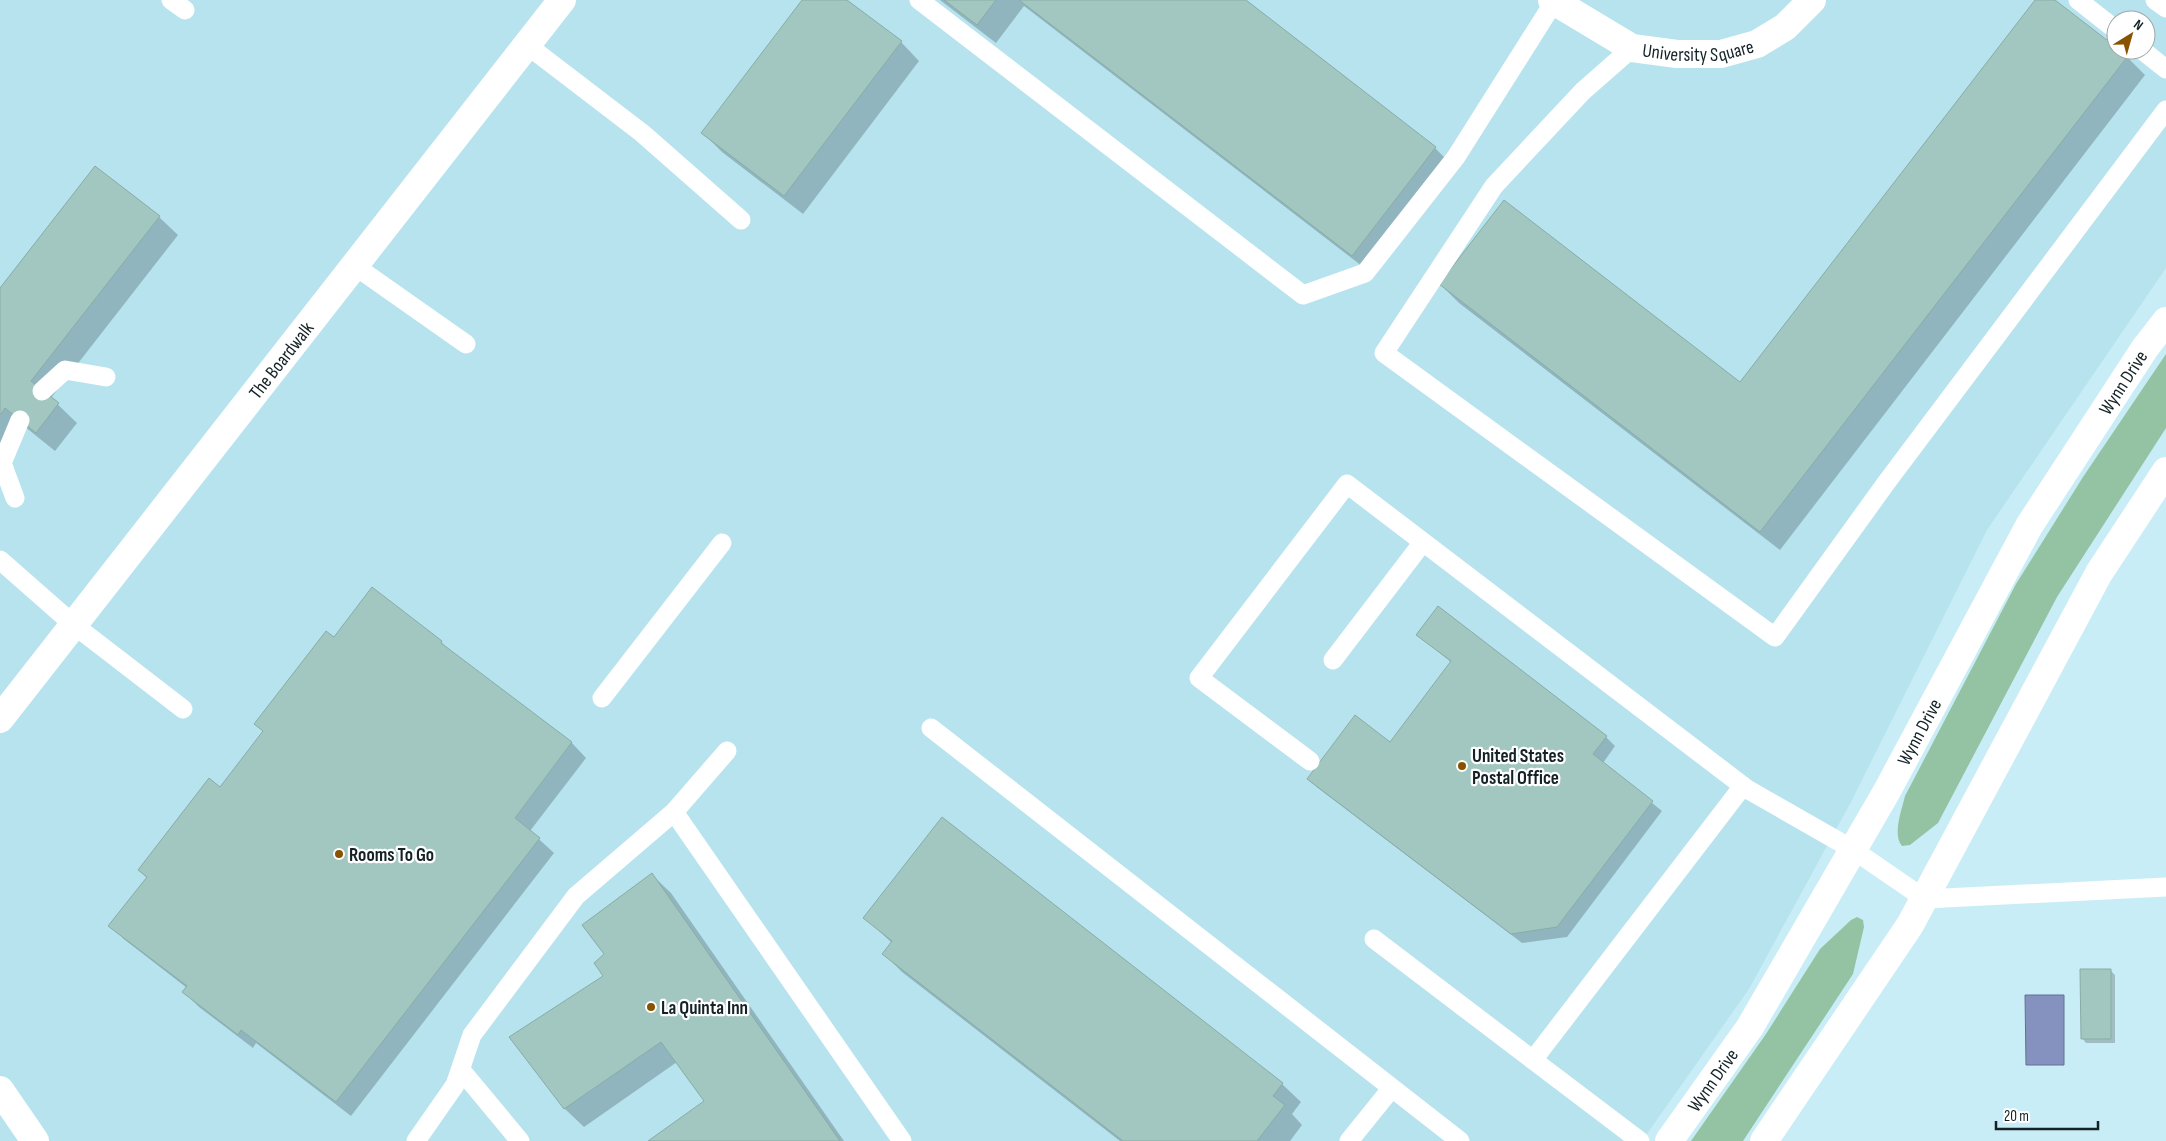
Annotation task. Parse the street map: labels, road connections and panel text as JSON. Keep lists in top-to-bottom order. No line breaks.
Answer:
{"streets":{"main road":["University Square","The Boardwalk","Wynn Drive"]},"places":["United States Postal Office","Rooms To Go","La Quinta Inn"],"scale_bar":"20 m","north":"top right"}
